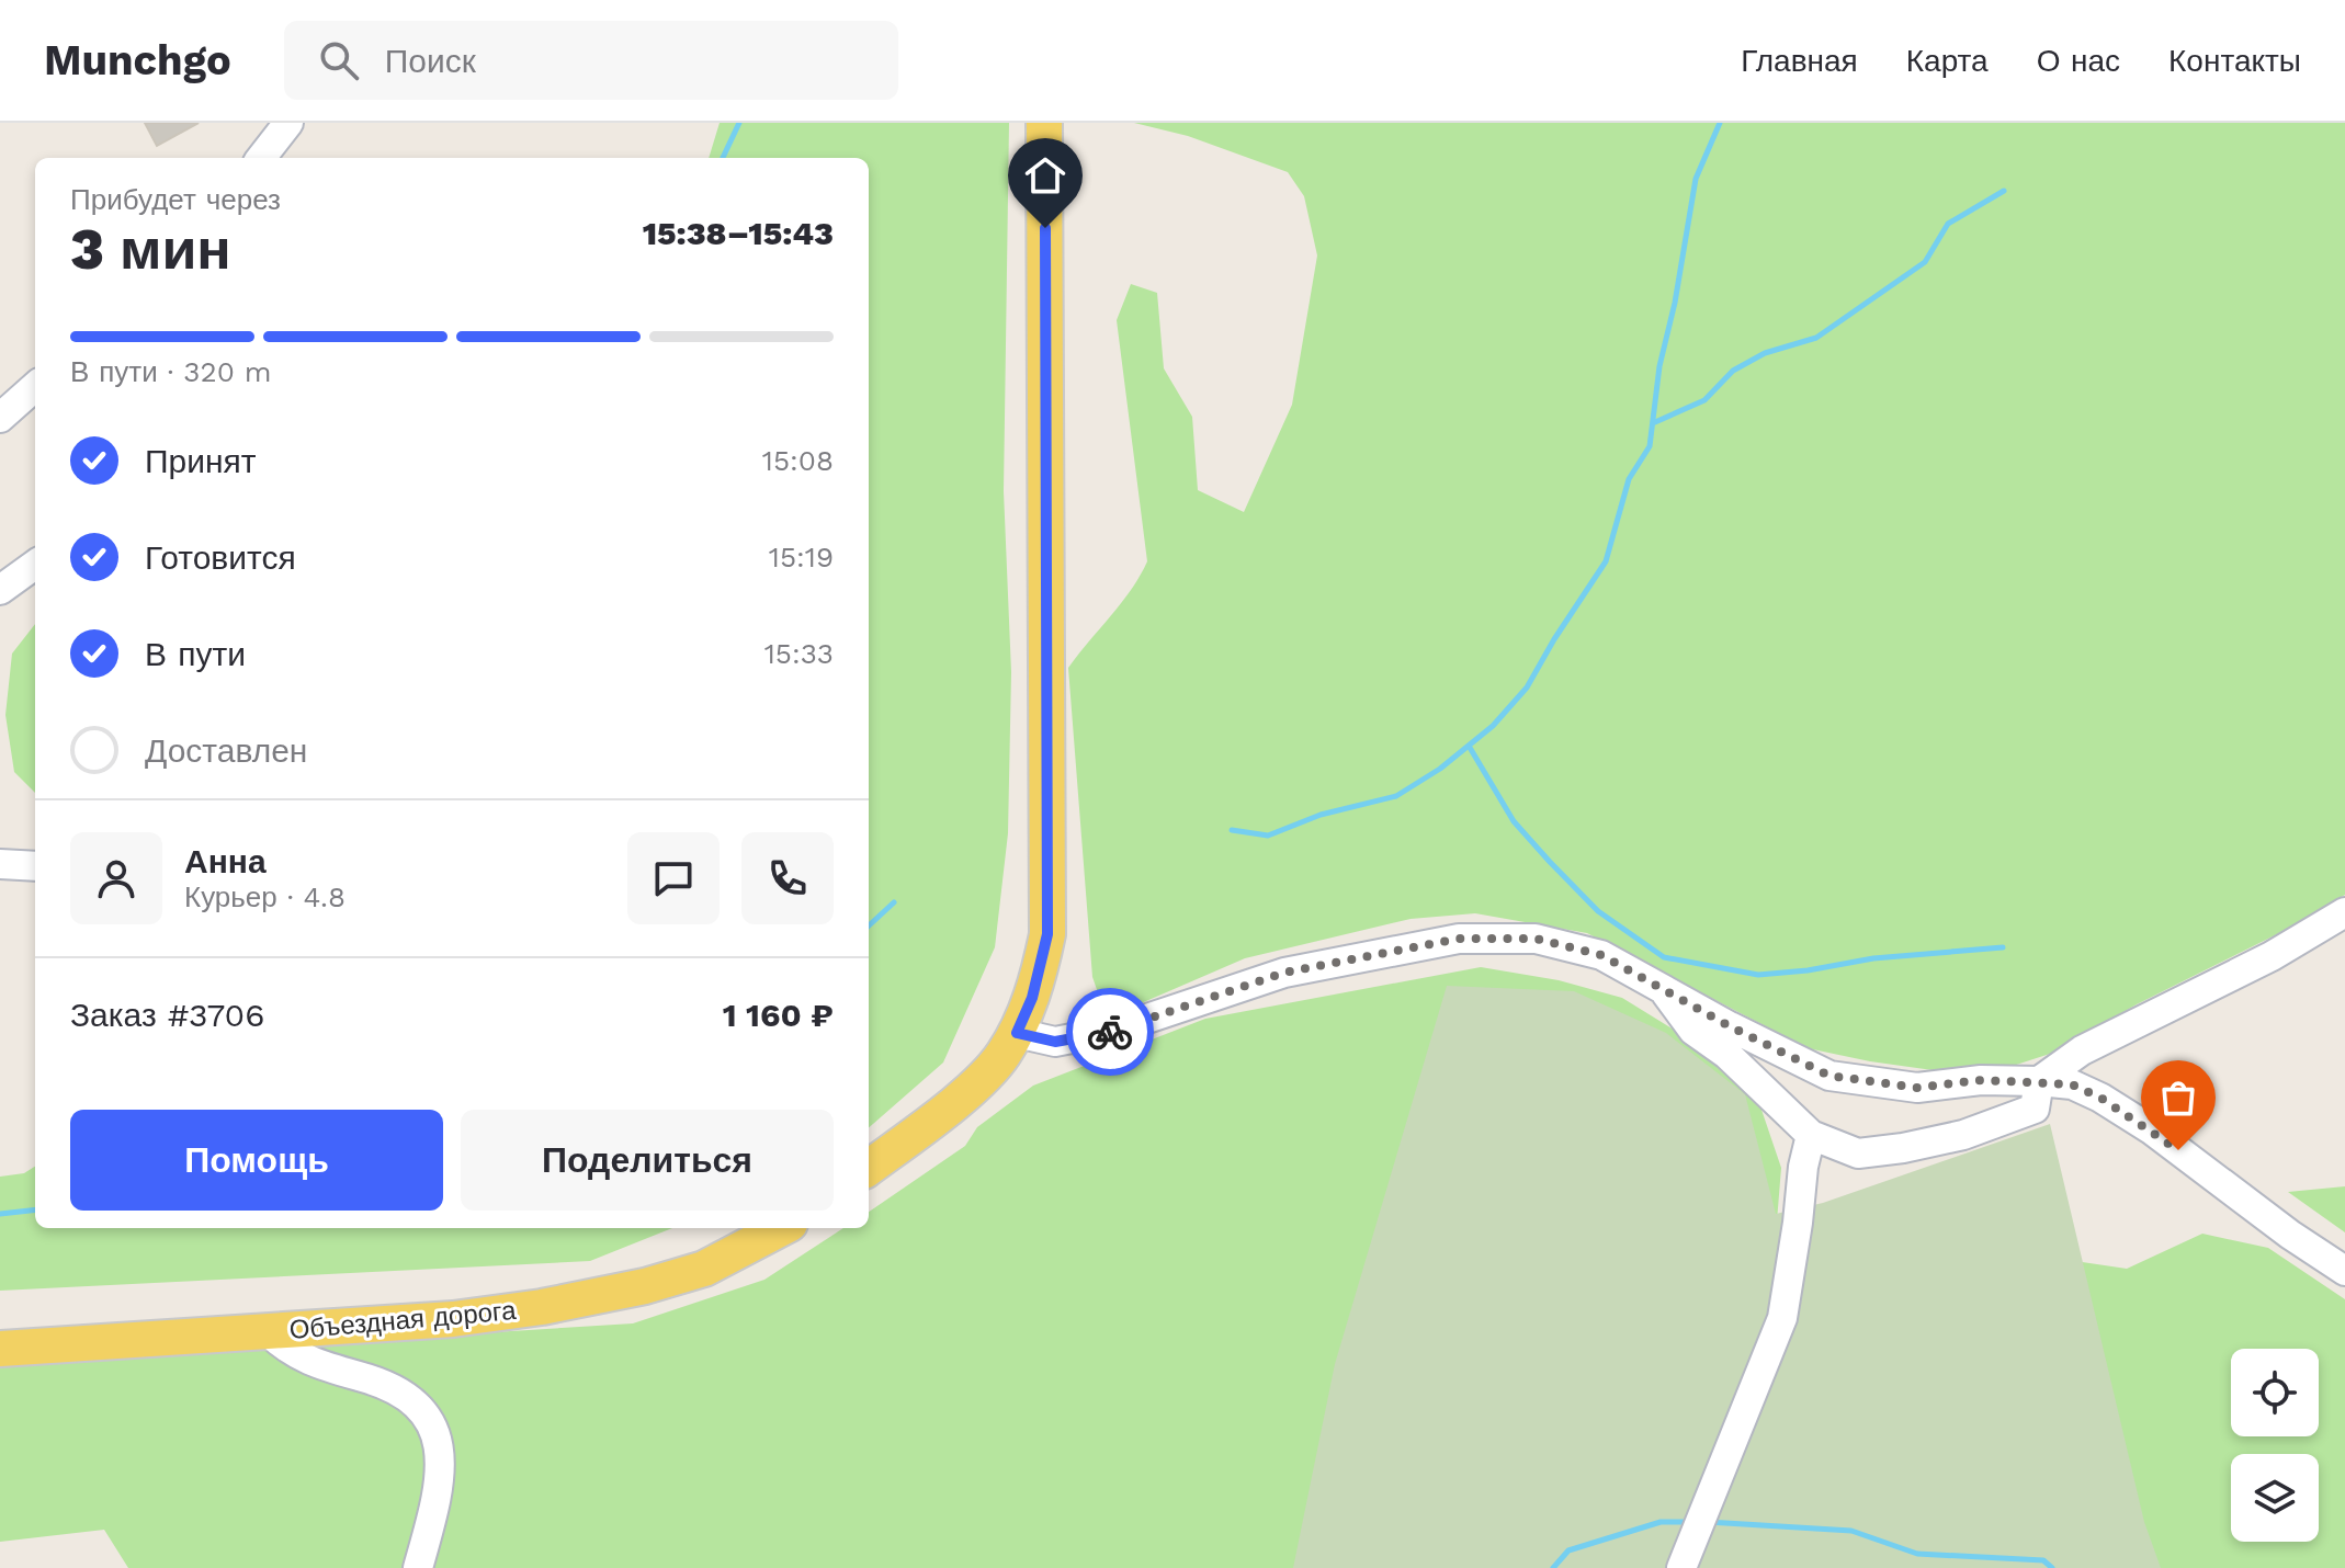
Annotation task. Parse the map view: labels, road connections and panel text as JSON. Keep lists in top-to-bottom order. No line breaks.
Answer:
{"streets":{"main road":["Объездная дорога"]},"page":{"header":"Munchgo","search":"Поиск","nav":["Главная","Карта","О нас","Контакты"],"heading":["3 мин","Прибудет через","15:38–15:43"],"panel":["Анна","Курьер · 4.8","Заказ #3706","1 160 ₽"],"bar":"В пути · 320 m","list":[["Принят","15:08"],["Готовится","15:19"],["В пути","15:33"],"Доставлен"],"buttons":["Помощь","Поделиться"]}}
